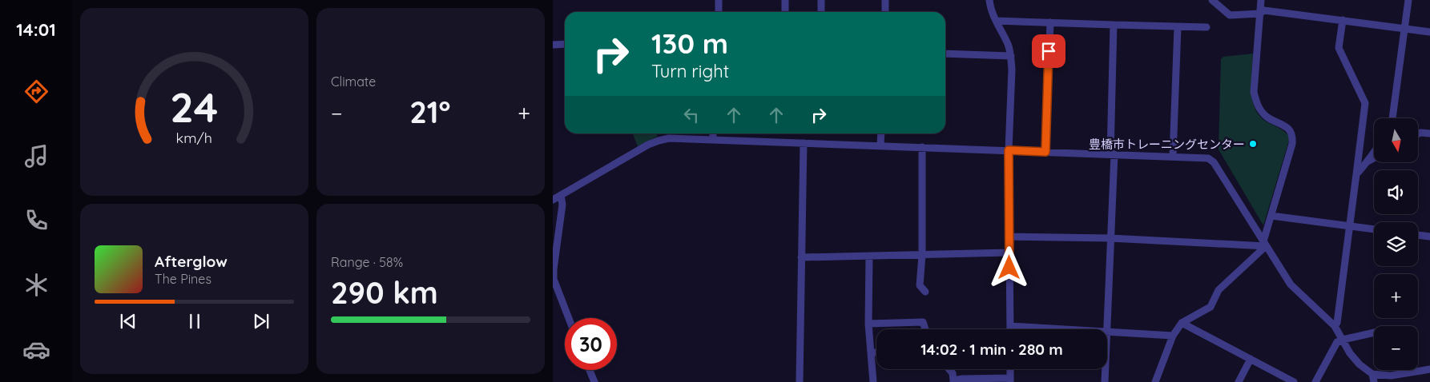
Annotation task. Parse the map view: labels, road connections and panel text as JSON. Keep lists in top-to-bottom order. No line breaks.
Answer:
{"places":["豊橋市トレーニングセンター"],"north":"bottom","page":{"tabs":"14:01","tile":["Climate",["Range · 58%","290 km"]],"turn":["130 m","Turn right"],"heat":["−","21°","+"],"map_buttons":["+","−"],"song":["Afterglow","The Pines"],"limit":"30","trip":"14:02 · 1 min · 280 m","gauge":["24","km/h"]}}
